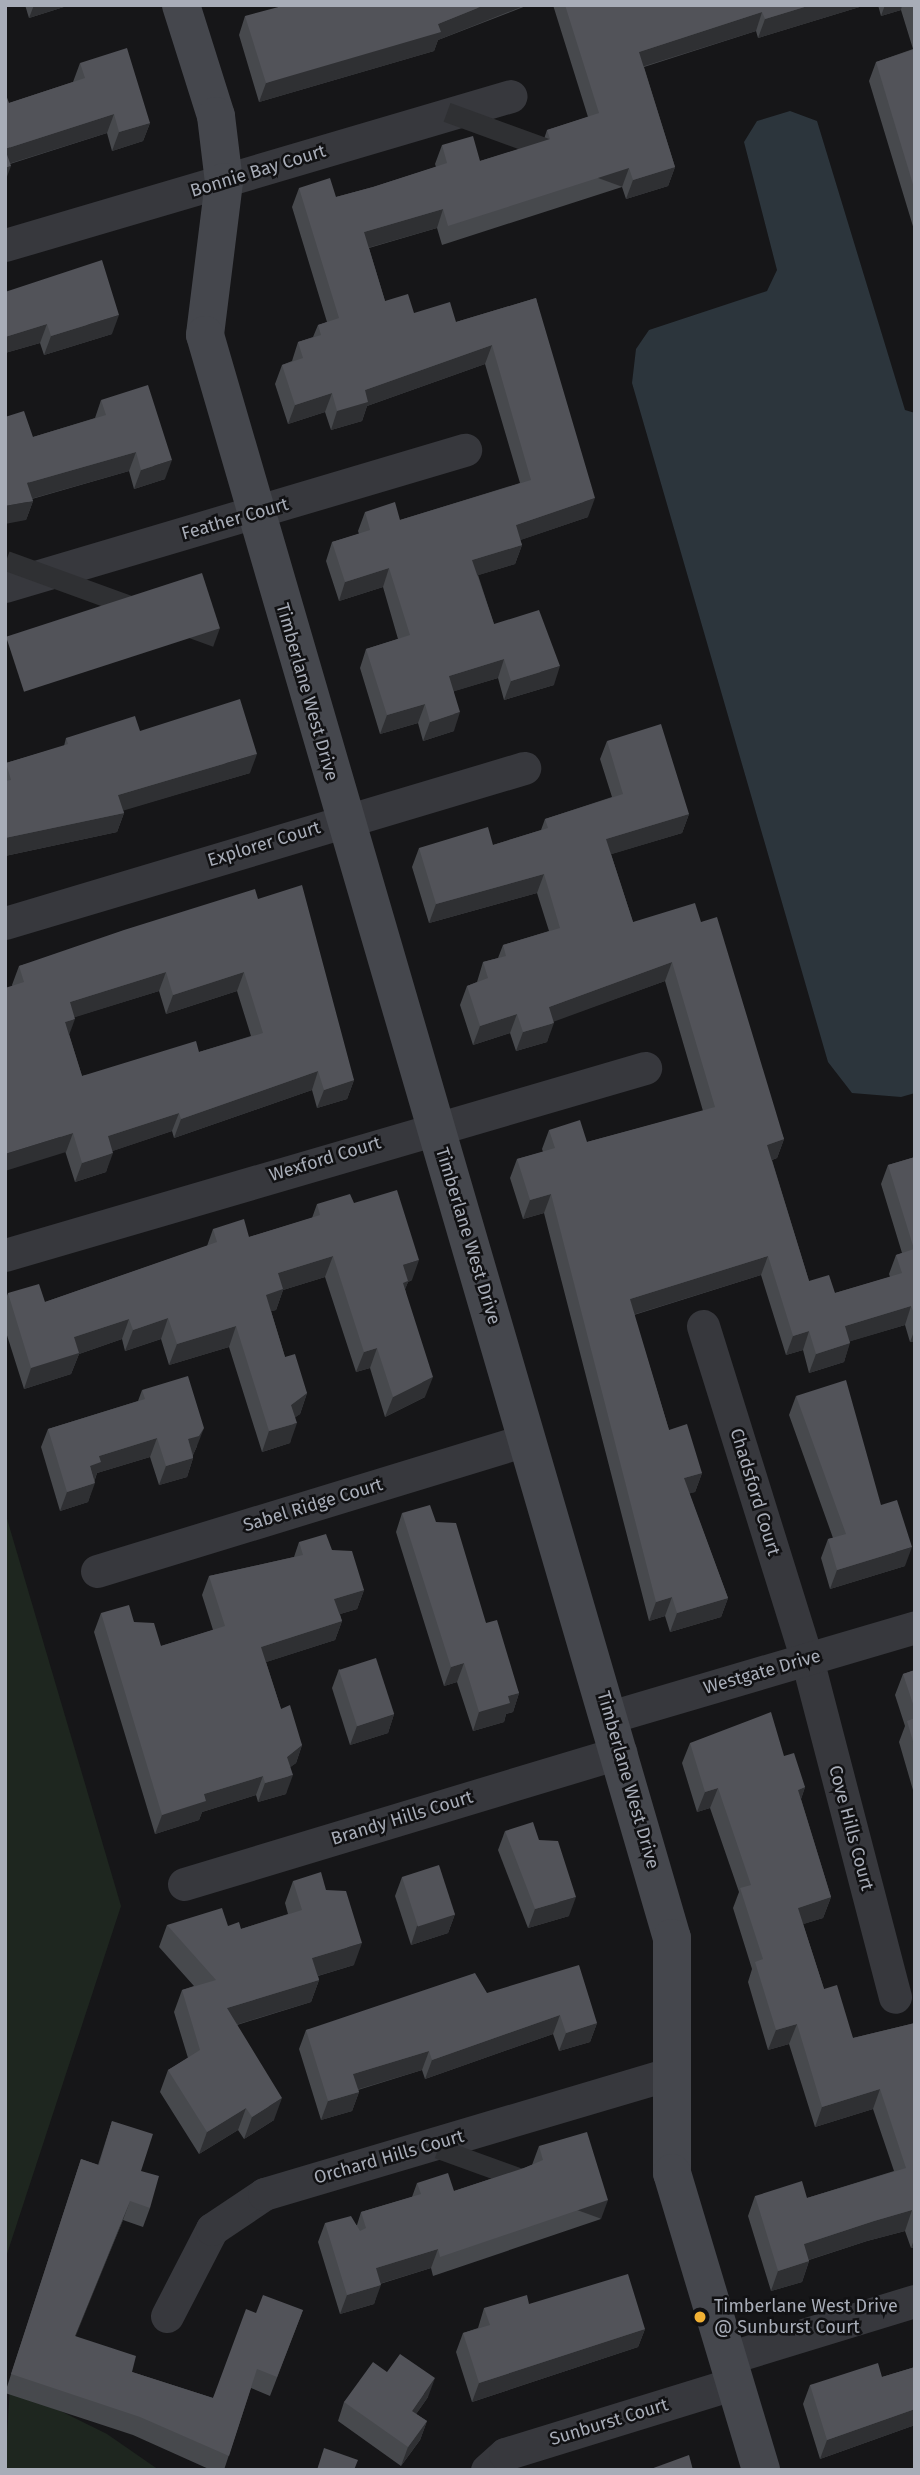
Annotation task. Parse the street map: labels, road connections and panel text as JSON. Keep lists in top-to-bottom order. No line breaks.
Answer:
{"streets":{"street":["Bonnie Bay Court","Feather Court","Timberlane West Drive","Explorer Court","Wexford Court","Chadsford Court","Sabel Ridge Court","Westgate Drive","Brandy Hills Court","Cove Hills Court","Orchard Hills Court","Sunburst Court"]},"crossings":[["Bonnie Bay Court","Timberlane West Drive"],["Feather Court","Timberlane West Drive"],["Timberlane West Drive","Explorer Court"],["Timberlane West Drive","Wexford Court"],["Timberlane West Drive","Sabel Ridge Court"],["Timberlane West Drive","Westgate Drive"],["Timberlane West Drive","Brandy Hills Court"],["Timberlane West Drive","Orchard Hills Court"],["Timberlane West Drive","Sunburst Court"],["Chadsford Court","Westgate Drive"],["Chadsford Court","Cove Hills Court"],["Westgate Drive","Brandy Hills Court"],["Westgate Drive","Cove Hills Court"]],"places":["Timberlane West Drive @ Sunburst Court"]}
